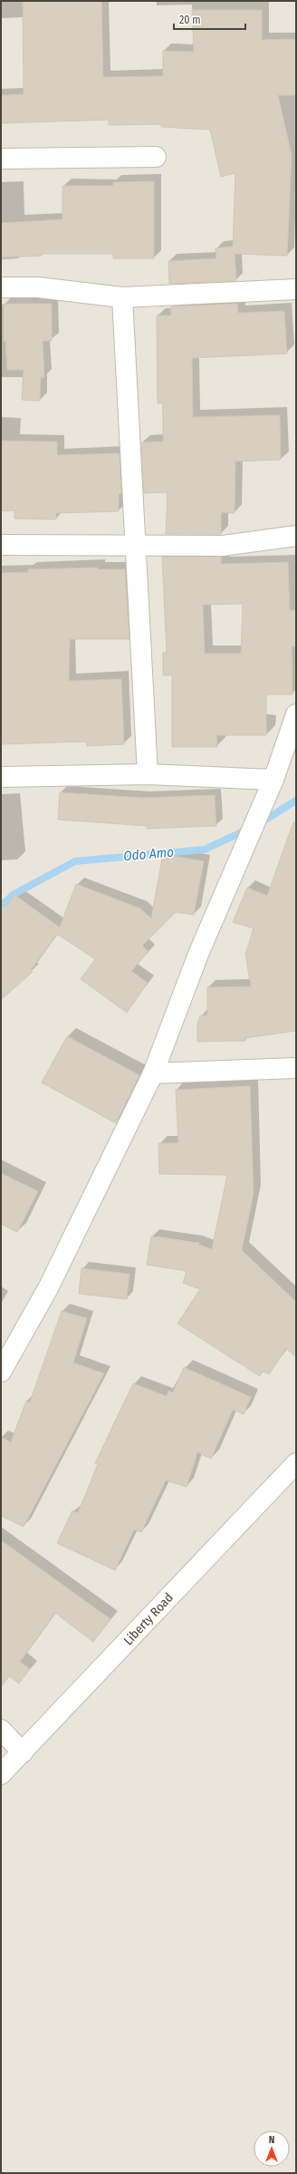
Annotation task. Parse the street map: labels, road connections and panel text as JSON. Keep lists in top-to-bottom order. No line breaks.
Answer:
{"streets":{"street":["Liberty Road"]},"water":["Odo Amo"],"scale_bar":"20 m","north":"top"}
